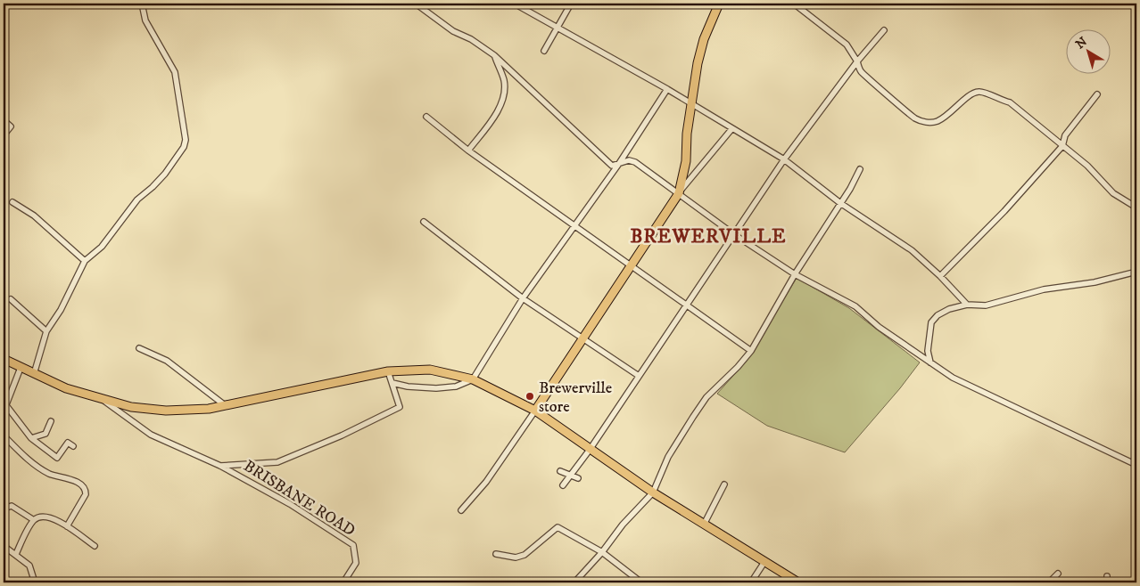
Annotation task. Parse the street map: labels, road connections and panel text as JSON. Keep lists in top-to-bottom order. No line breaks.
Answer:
{"streets":{"street":["BRISBANE ROAD"]},"districts":["BREWERVILLE"],"places":["Brewerville store"],"north":"top left"}
